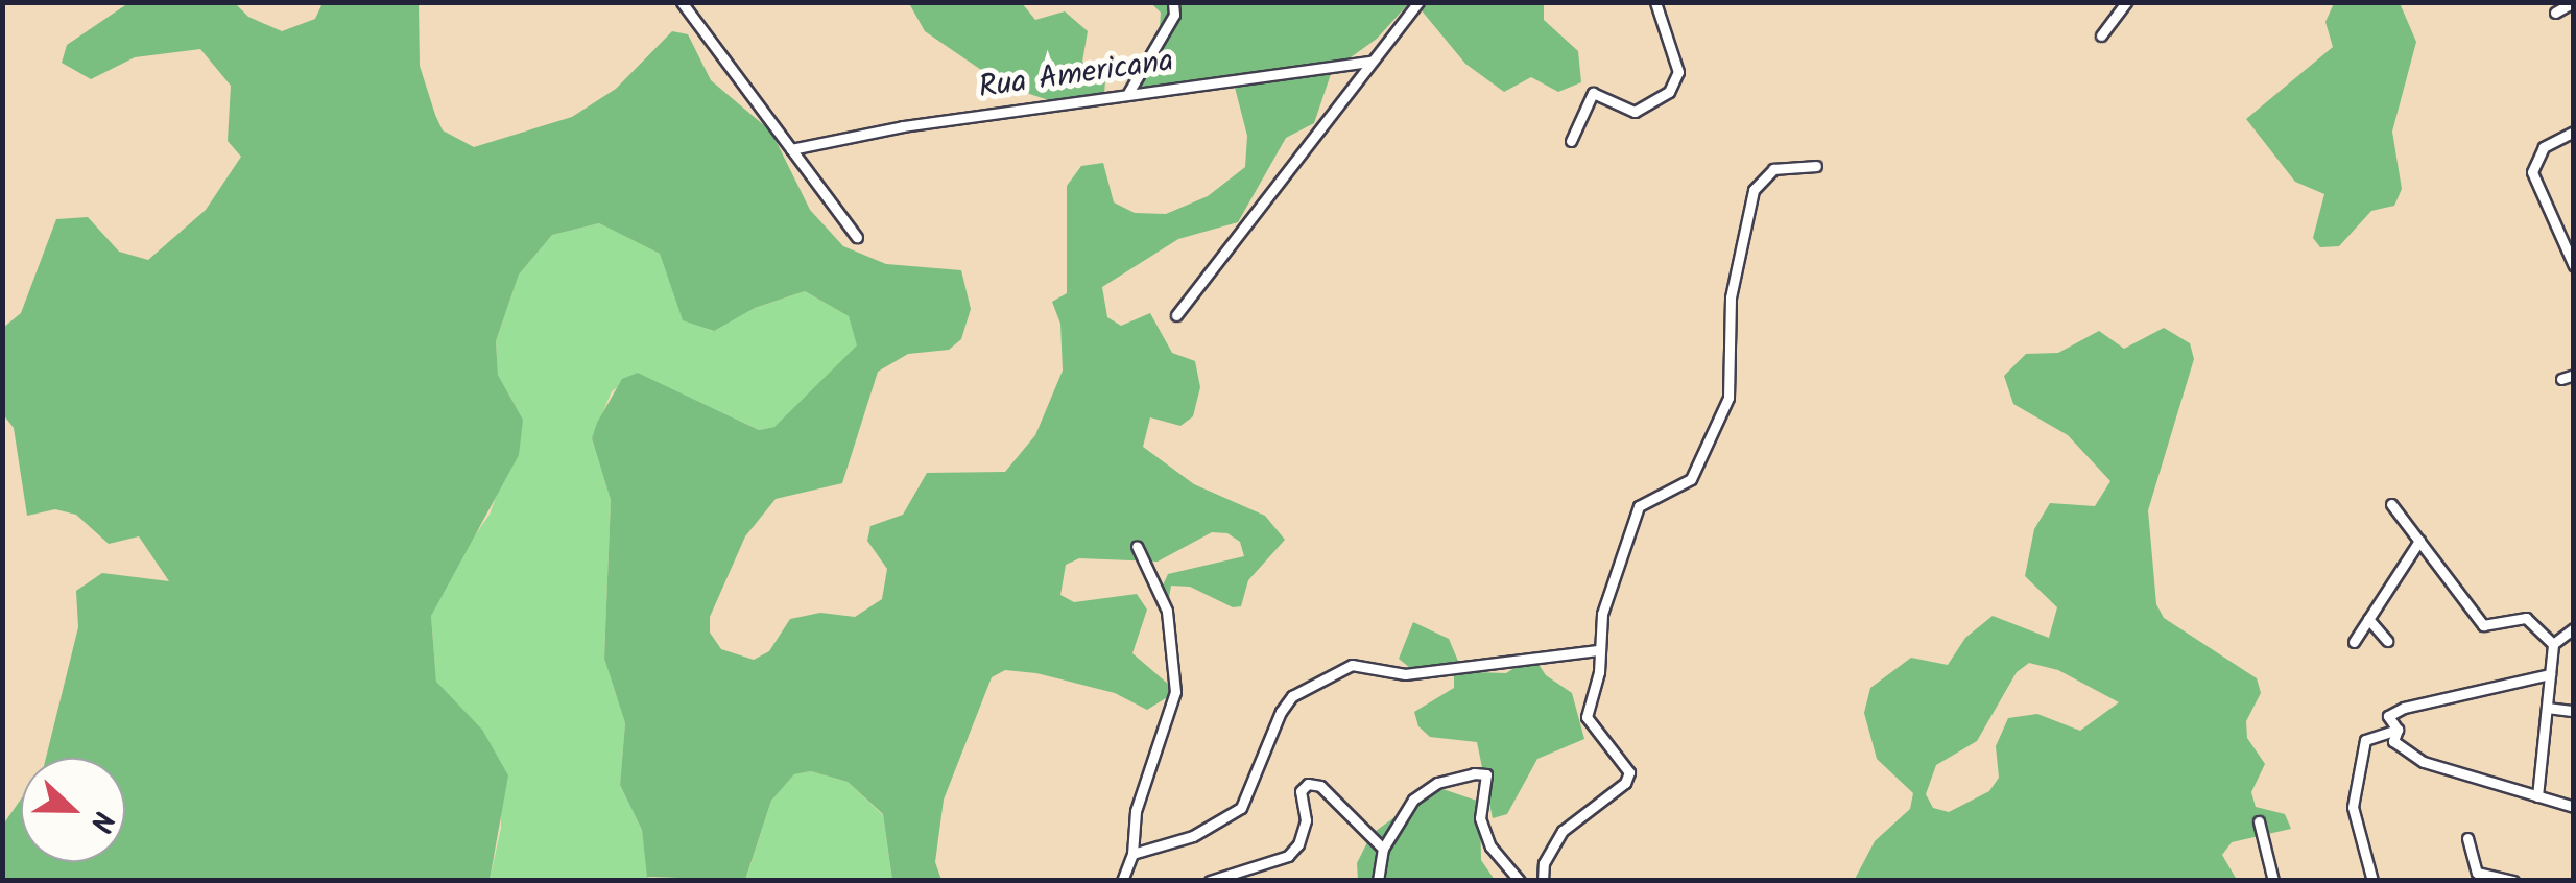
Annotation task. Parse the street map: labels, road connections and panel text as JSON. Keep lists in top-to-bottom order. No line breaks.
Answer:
{"streets":{"street":["Rua Americana"]},"north":"right"}
